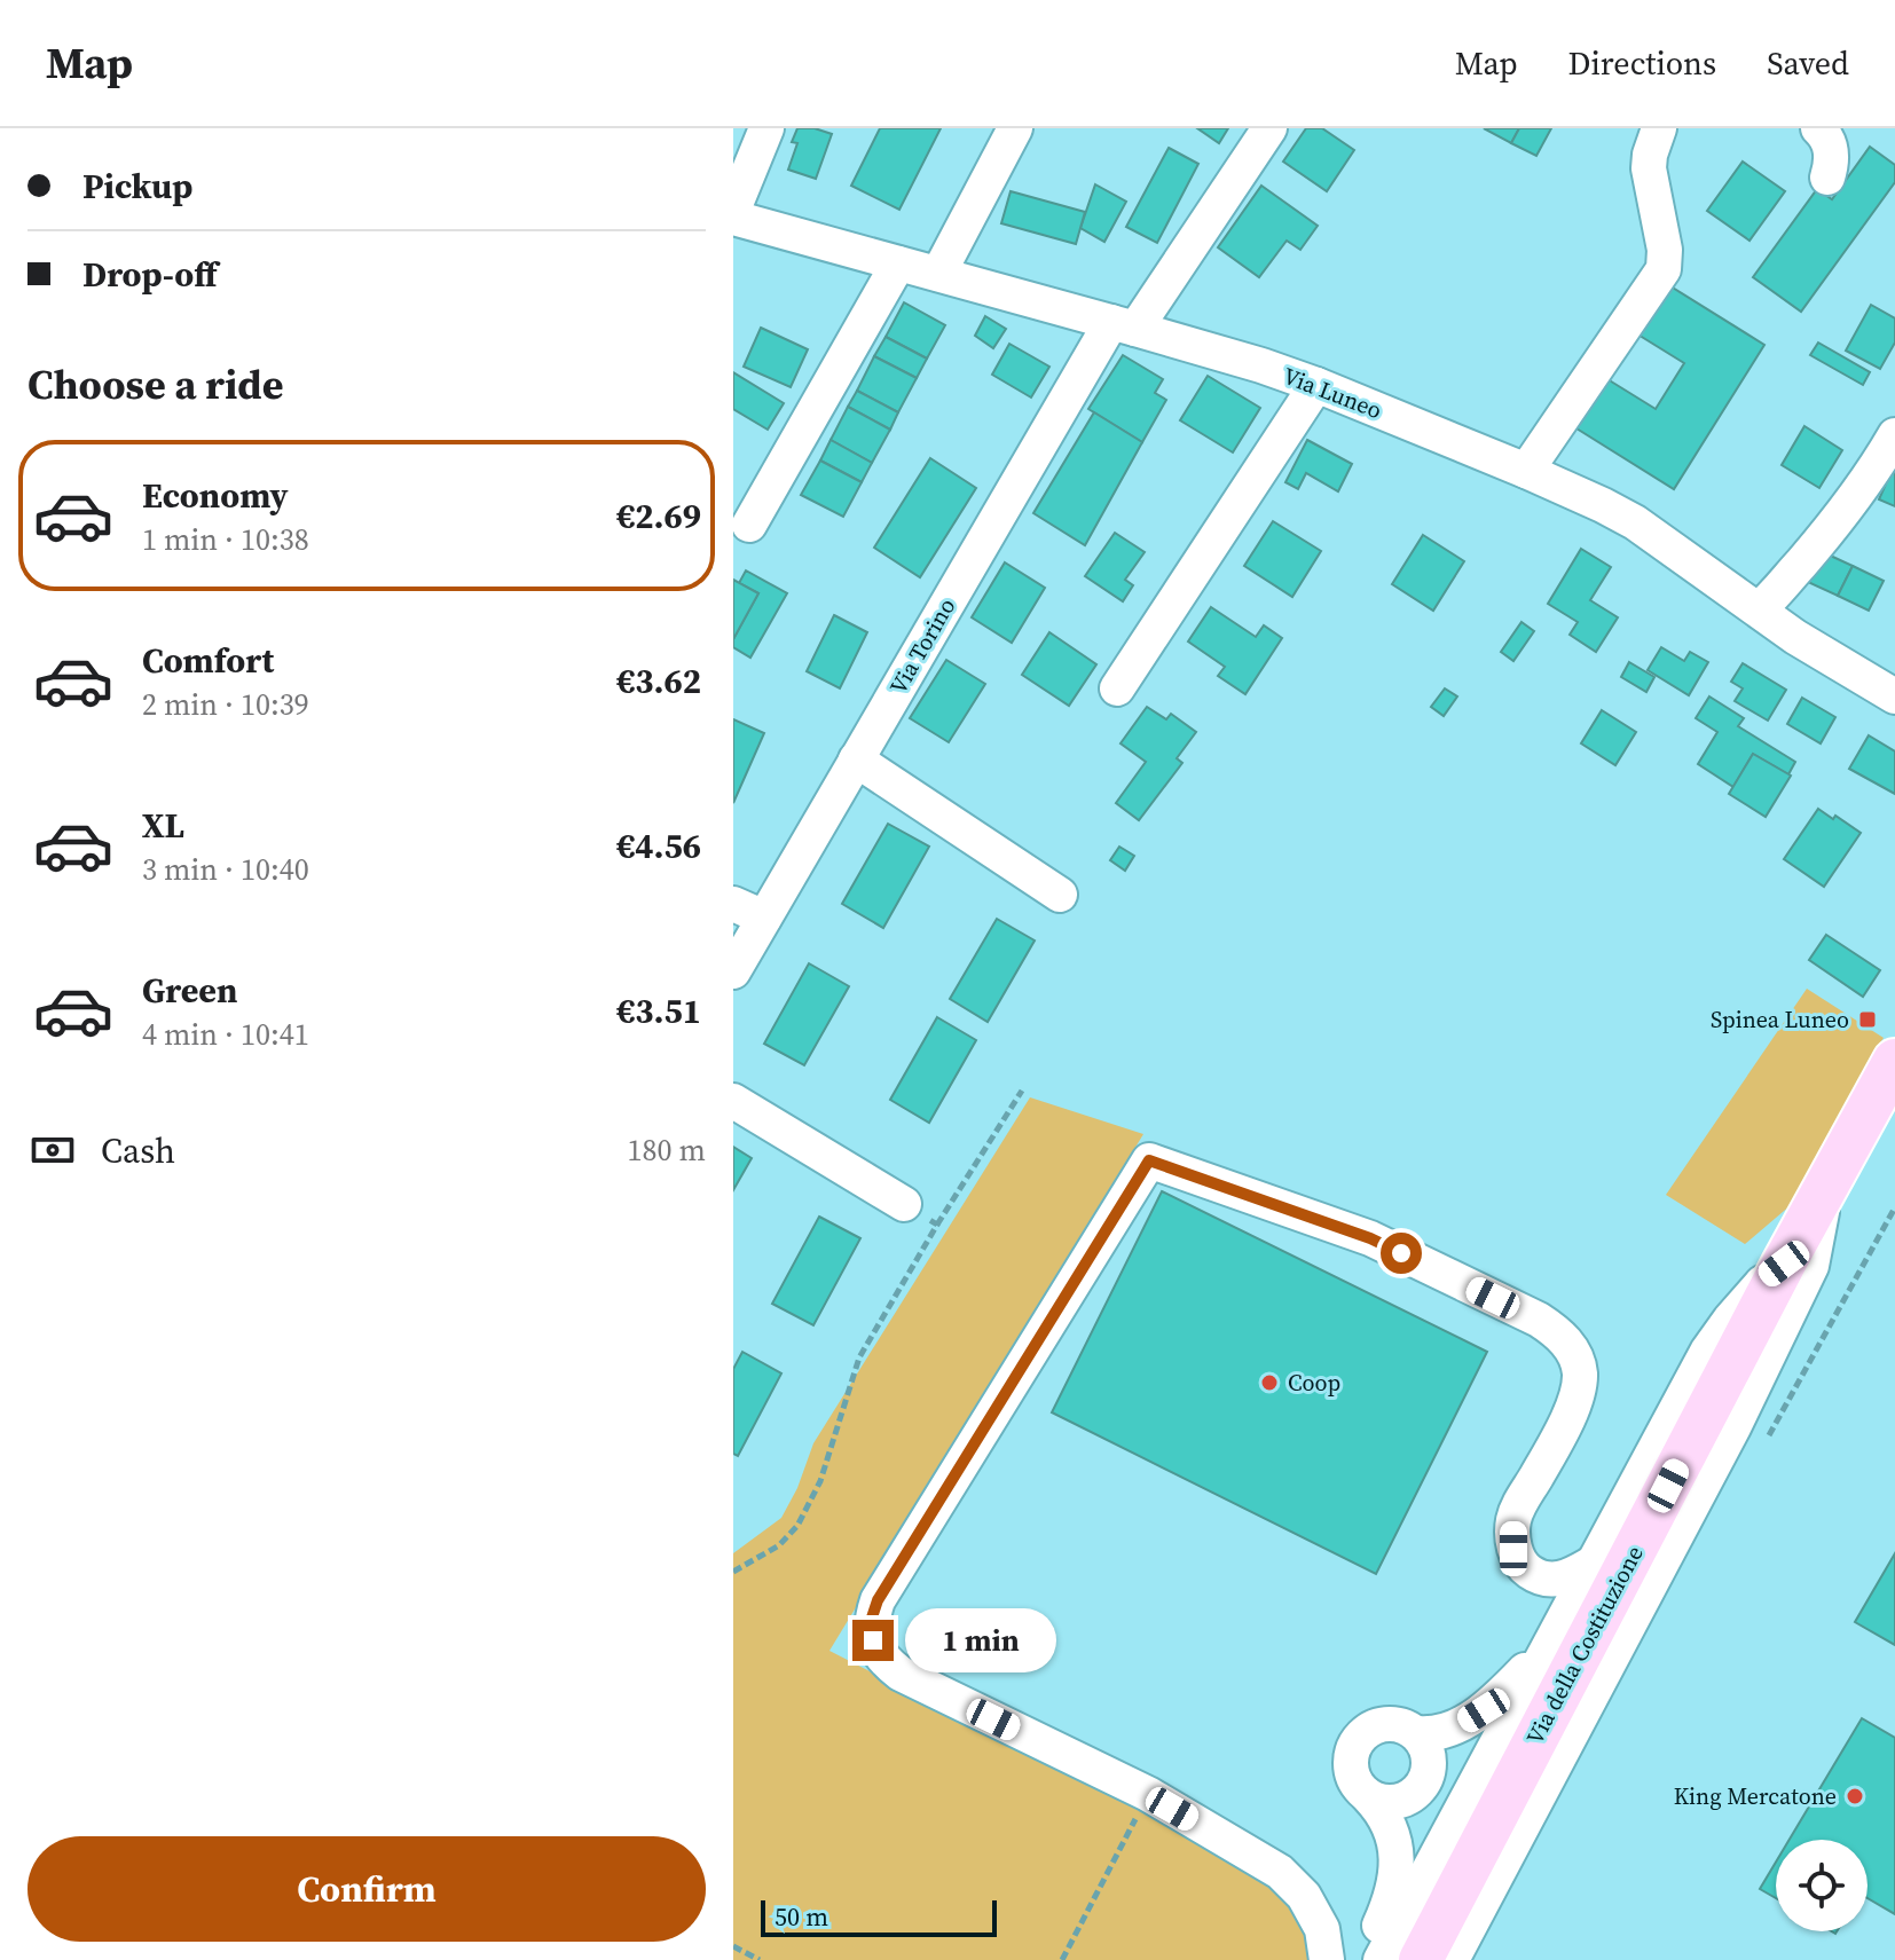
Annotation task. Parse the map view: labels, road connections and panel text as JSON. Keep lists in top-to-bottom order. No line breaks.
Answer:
{"streets":{"main road":["Via della Costituzione"],"street":["Via Luneo","Via Torino"]},"crossings":[["Via Luneo","Via Torino"]],"places":{"transit":["Spinea Luneo"],"other":["Coop","King Mercatone"]},"scale_bar":"50 m","page":{"header":"Map","nav":["Map","Directions","Saved"],"banner":["Pickup","Drop-off"],"heading":"Choose a ride","list":[{"name":"Economy","note":"1 min · 10:38","value":"€2.69"},{"name":"Comfort","note":"2 min · 10:39","value":"€3.62"},{"name":"XL","note":"3 min · 10:40","value":"€4.56"},{"name":"Green","note":"4 min · 10:41","value":"€3.51"}],"pay":["Cash","180 m"],"bubble":"1 min","buttons":"Confirm","scale":"50 m"}}
